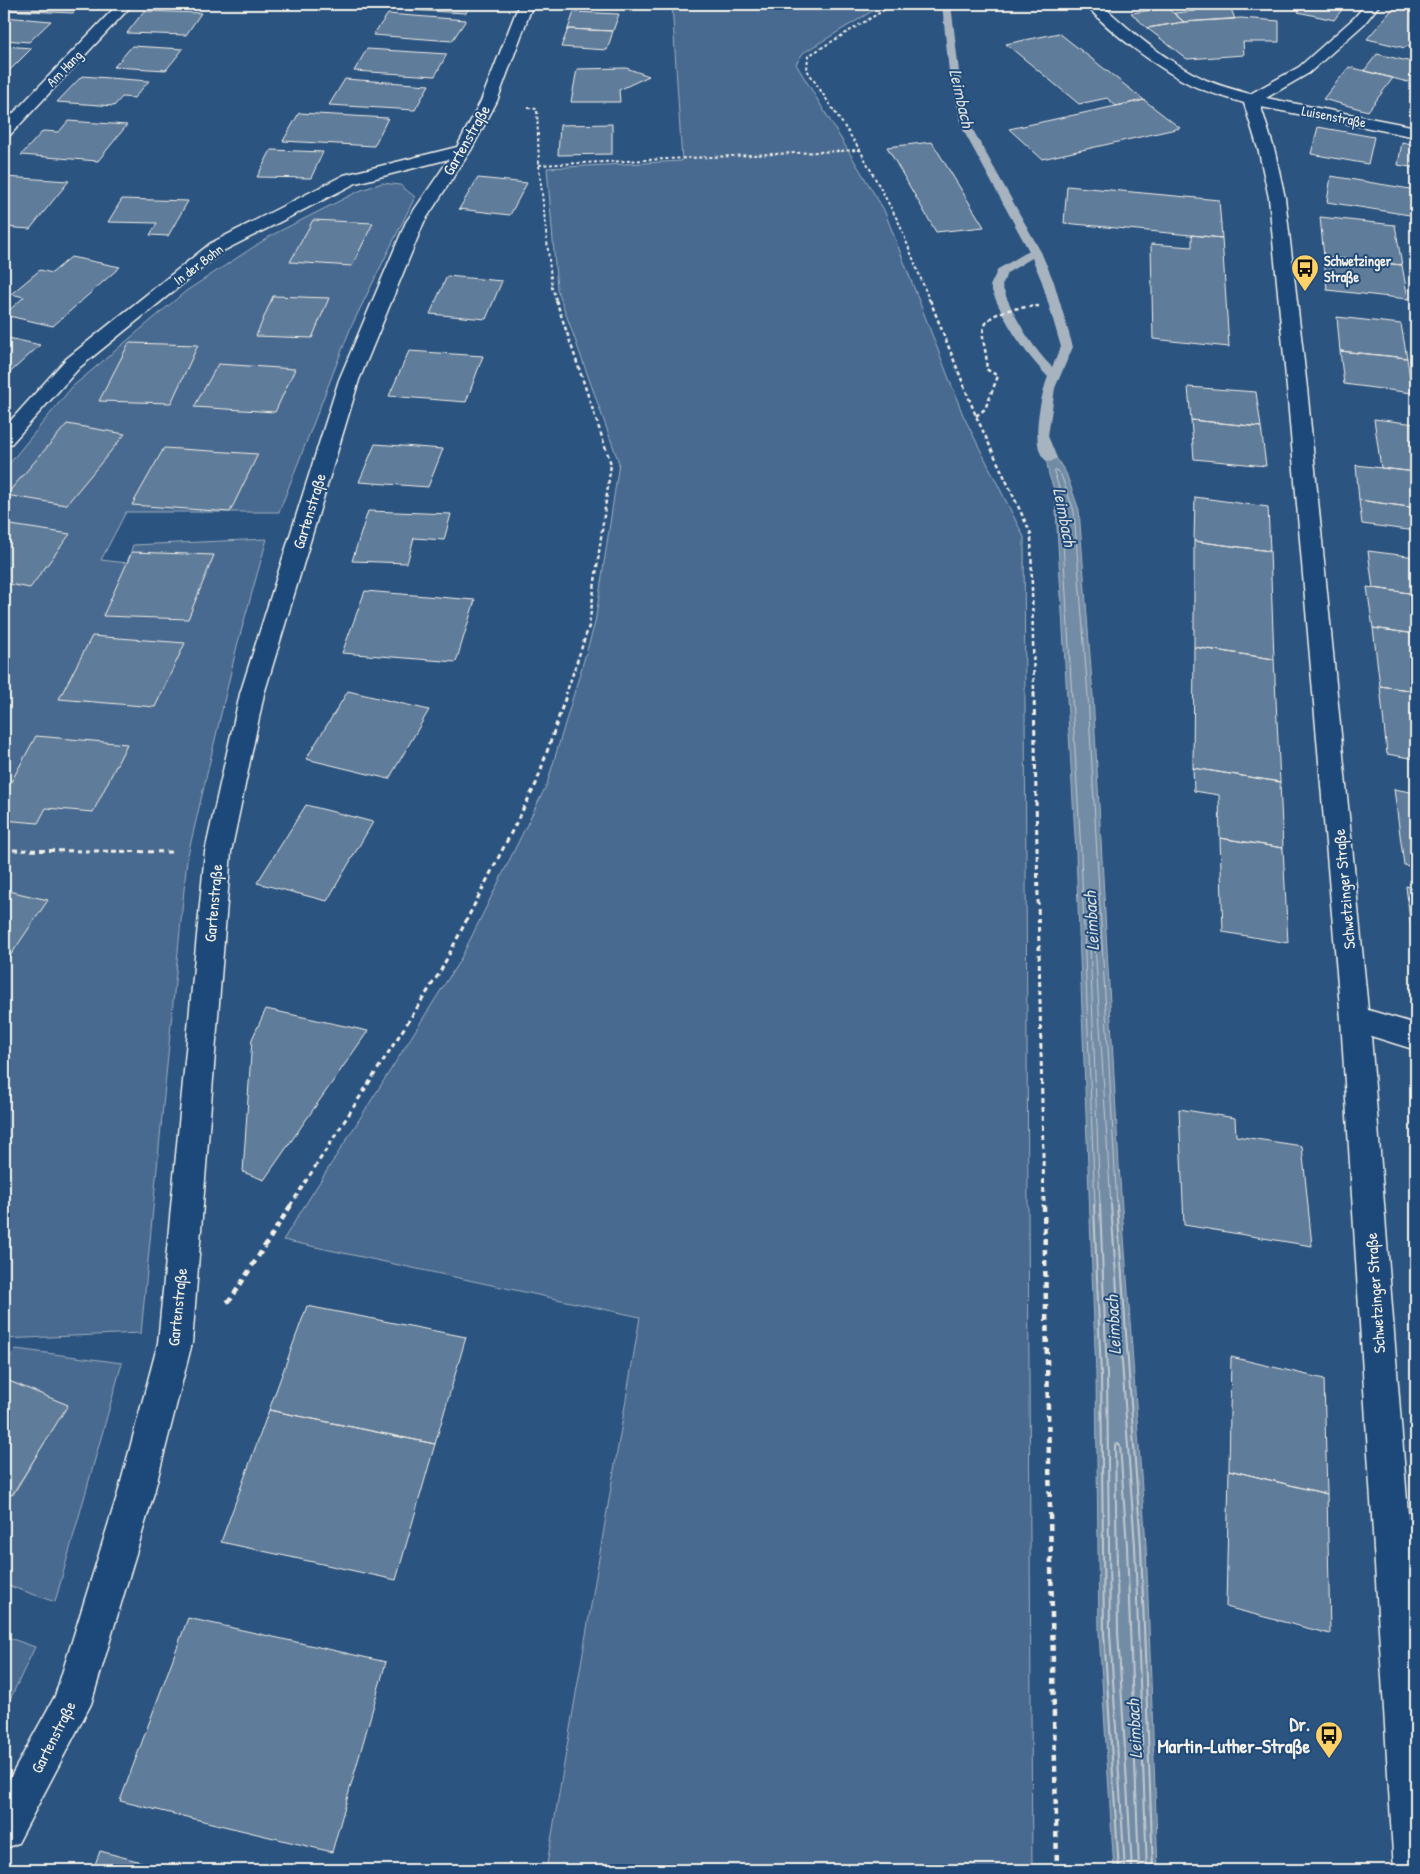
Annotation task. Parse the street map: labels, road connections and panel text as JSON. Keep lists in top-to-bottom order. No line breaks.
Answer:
{"streets":{"street":["Am Hang","Luisenstraße","Gartenstraße","In der Bohn","Schwetzinger Straße"]},"crossings":[["Luisenstraße","Schwetzinger Straße"],["Gartenstraße","In der Bohn"]],"water":["Leimbach"],"places":{"bus stop":["Schwetzinger Straße","Dr. Martin-Luther-Straße"]}}
